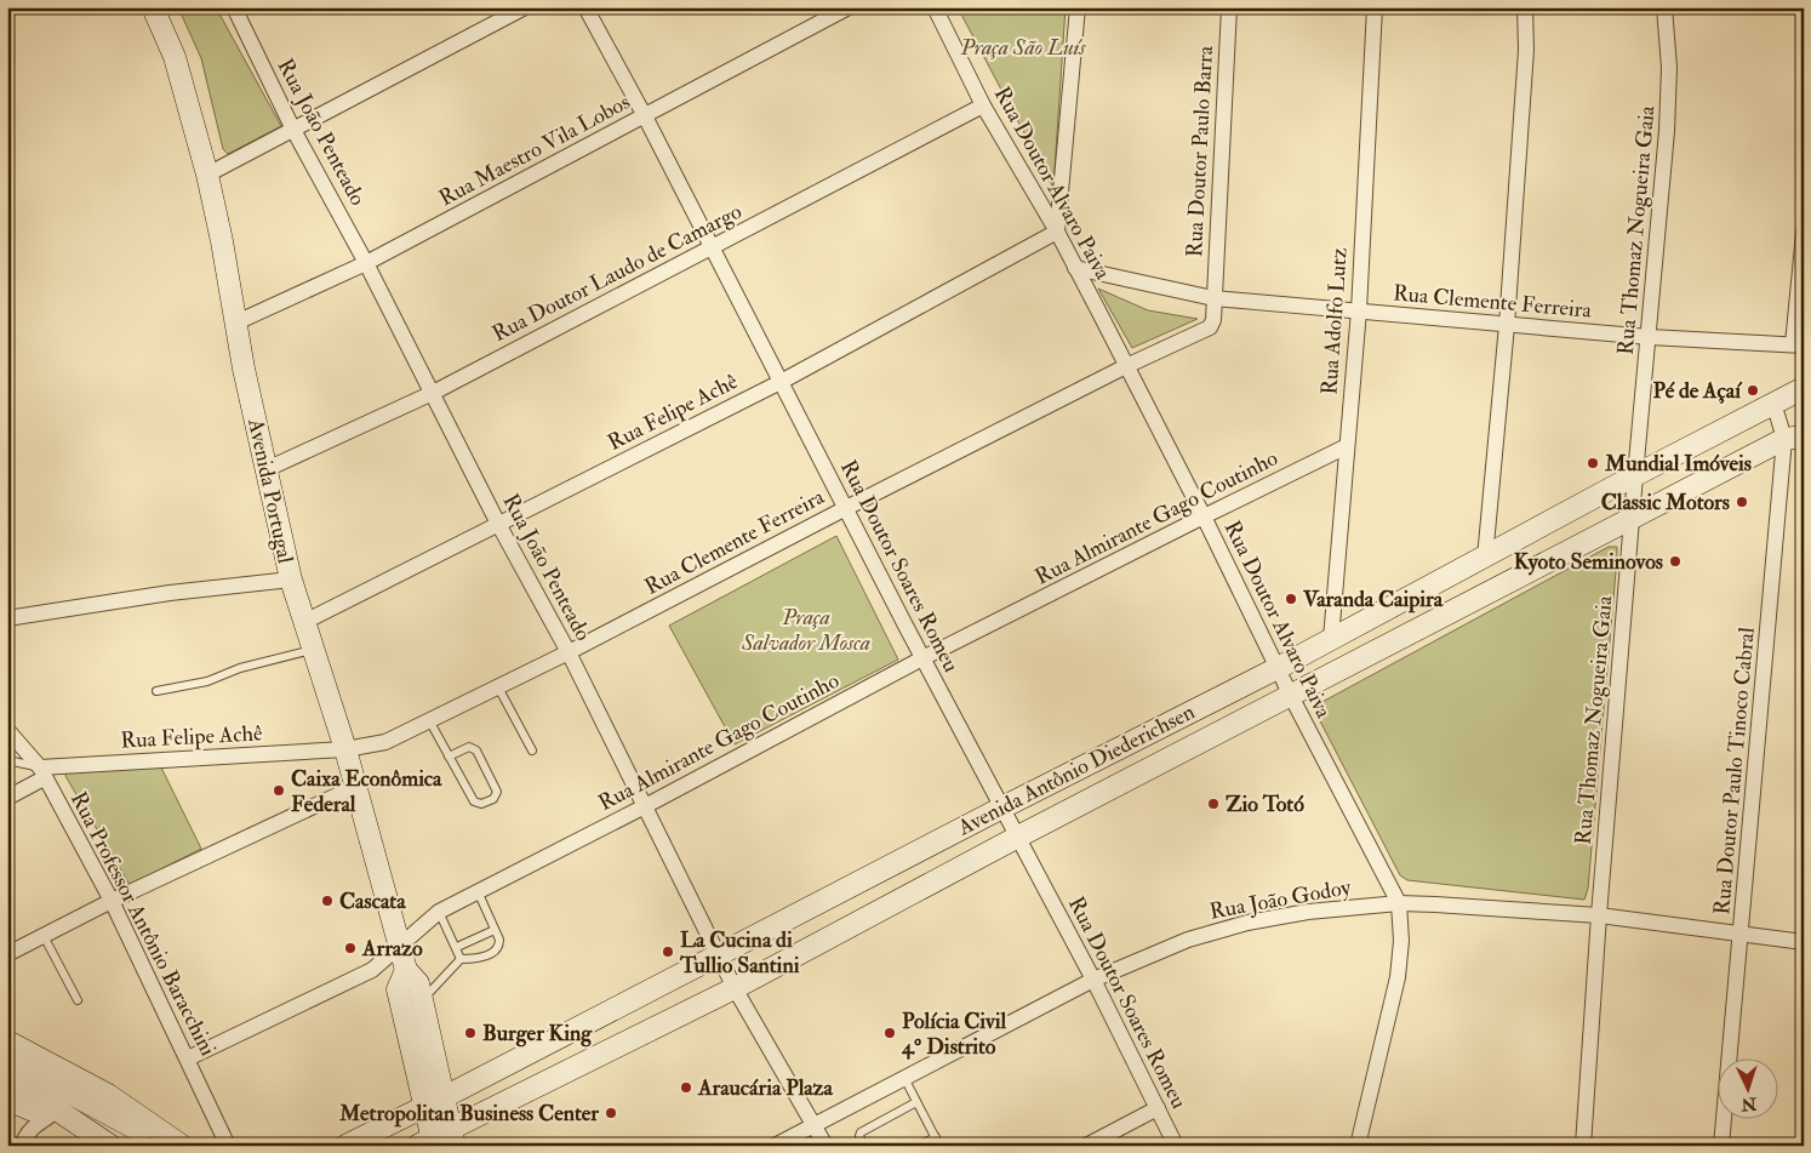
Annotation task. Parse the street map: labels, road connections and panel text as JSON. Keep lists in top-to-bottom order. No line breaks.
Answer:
{"streets":{"main road":["Avenida Portugal","Avenida Antônio Diederichsen"],"street":["Rua João Penteado","Rua Maestro Vila Lobos","Rua Doutor Paulo Barra","Rua Doutor Alvaro Paiva","Rua Thomaz Nogueira Gaia","Rua Doutor Laudo de Camargo","Rua Clemente Ferreira","Rua Adolfo Lutz","Rua Felipe Achê","Rua Almirante Gago Coutinho","Rua Doutor Soares Romeu","Rua Doutor Paulo Tinoco Cabral","Rua João Godoy","Rua Professor Antônio Baracchini"]},"crossings":[["Rua João Penteado","Rua Maestro Vila Lobos"],["Rua João Penteado","Rua Doutor Laudo de Camargo"],["Rua João Penteado","Rua Clemente Ferreira"],["Rua João Penteado","Rua Felipe Achê"],["Rua João Penteado","Rua Almirante Gago Coutinho"],["Rua João Penteado","Avenida Antônio Diederichsen"],["Rua João Penteado","Rua João Godoy"],["Rua Maestro Vila Lobos","Avenida Portugal"],["Rua Maestro Vila Lobos","Rua Doutor Soares Romeu"],["Rua Doutor Paulo Barra","Rua Clemente Ferreira"],["Rua Doutor Alvaro Paiva","Rua Doutor Laudo de Camargo"],["Rua Doutor Alvaro Paiva","Rua Clemente Ferreira"],["Rua Doutor Alvaro Paiva","Rua Felipe Achê"],["Rua Doutor Alvaro Paiva","Rua Almirante Gago Coutinho"],["Rua Doutor Alvaro Paiva","Avenida Antônio Diederichsen"],["Rua Doutor Alvaro Paiva","Rua João Godoy"],["Rua Thomaz Nogueira Gaia","Rua Clemente Ferreira"],["Rua Thomaz Nogueira Gaia","Avenida Antônio Diederichsen"],["Rua Thomaz Nogueira Gaia","Rua João Godoy"],["Rua Doutor Laudo de Camargo","Avenida Portugal"],["Rua Doutor Laudo de Camargo","Rua Doutor Soares Romeu"],["Rua Clemente Ferreira","Rua Adolfo Lutz"],["Rua Clemente Ferreira","Rua Felipe Achê"],["Rua Clemente Ferreira","Avenida Portugal"],["Rua Clemente Ferreira","Rua Doutor Soares Romeu"],["Rua Adolfo Lutz","Rua Almirante Gago Coutinho"],["Rua Adolfo Lutz","Avenida Antônio Diederichsen"],["Rua Felipe Achê","Avenida Portugal"],["Rua Felipe Achê","Rua Doutor Soares Romeu"],["Rua Felipe Achê","Rua Professor Antônio Baracchini"],["Avenida Portugal","Rua Almirante Gago Coutinho"],["Avenida Portugal","Avenida Antônio Diederichsen"],["Rua Almirante Gago Coutinho","Rua Doutor Soares Romeu"],["Rua Almirante Gago Coutinho","Rua Professor Antônio Baracchini"],["Rua Doutor Soares Romeu","Avenida Antônio Diederichsen"],["Rua Doutor Soares Romeu","Rua João Godoy"],["Avenida Antônio Diederichsen","Rua Doutor Paulo Tinoco Cabral"],["Rua Doutor Paulo Tinoco Cabral","Rua João Godoy"]],"parks":["Praça São Luís","Praça Salvador Mosca"],"places":["Pé de Açaí","Mundial Imóveis","Classic Motors","Kyoto Seminovos","Varanda Caipira","Caixa Econômica Federal","Zio Totó","Cascata","Arrazo","La Cucina di Tullio Santini","Burger King","Polícia Civil 4º Distrito","Araucária Plaza","Metropolitan Business Center"],"north":"bottom"}
